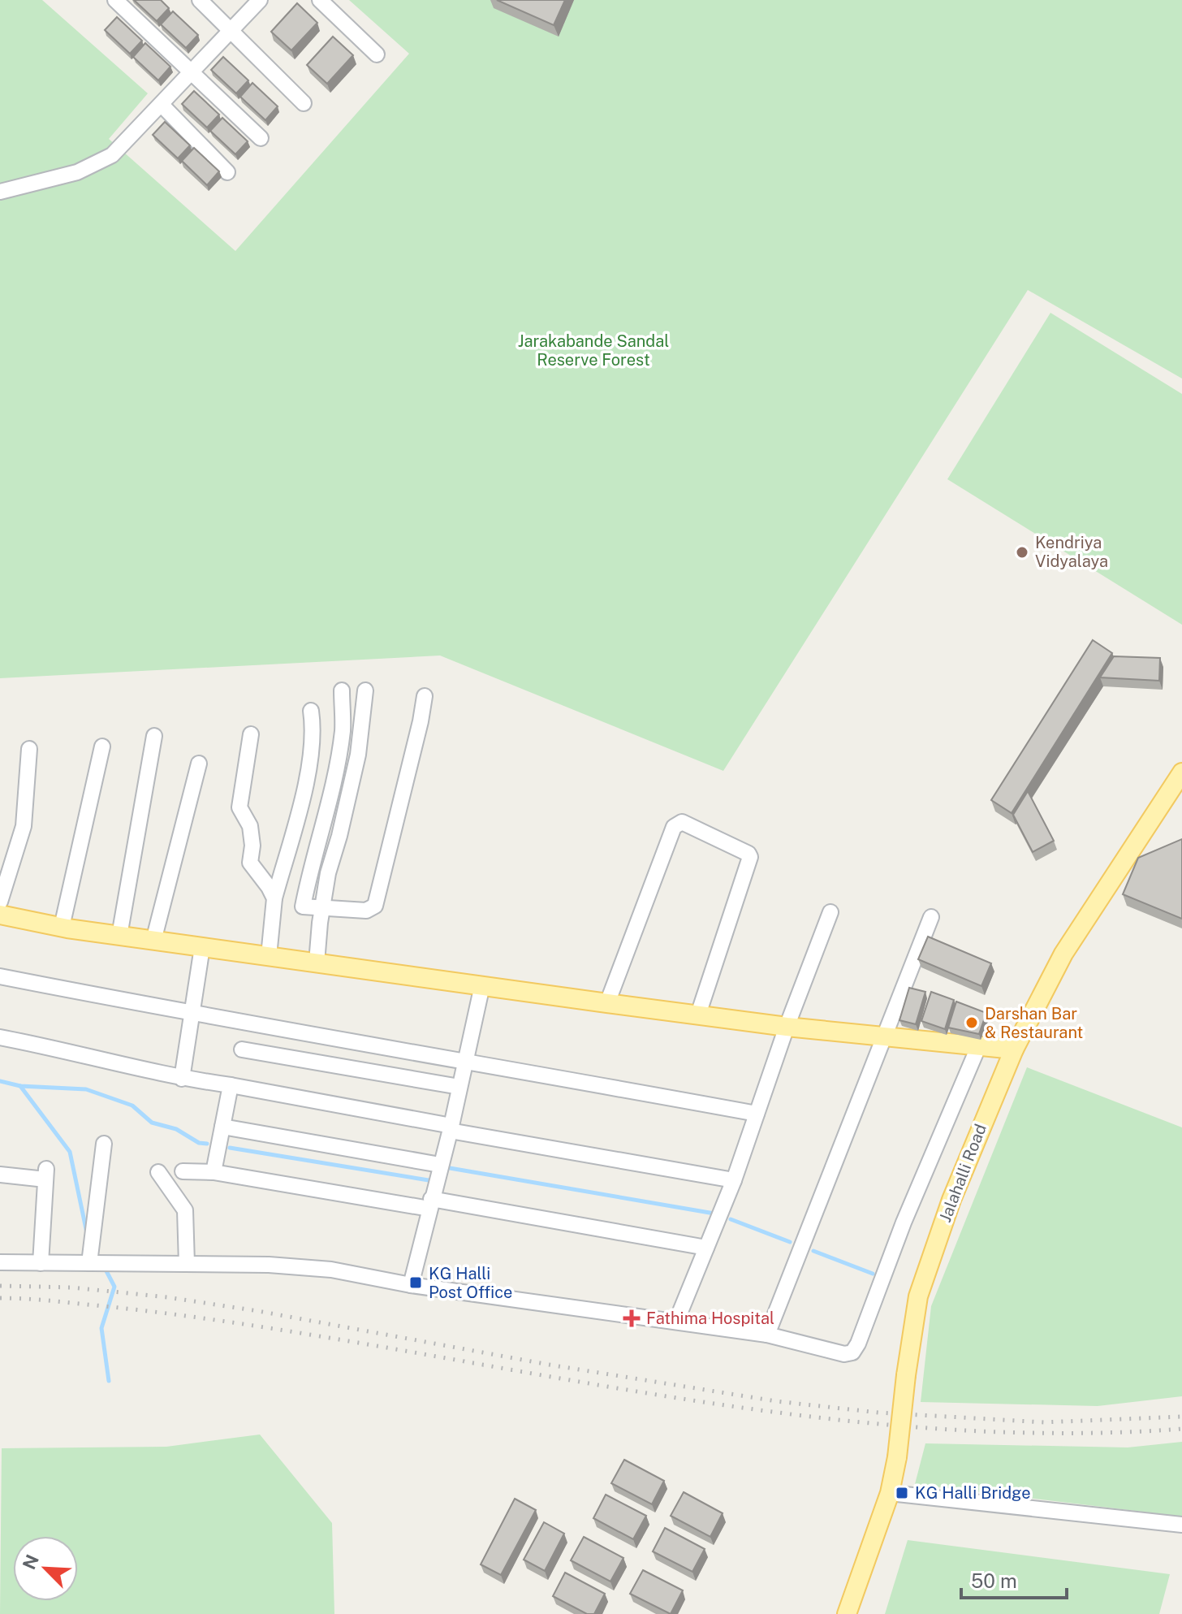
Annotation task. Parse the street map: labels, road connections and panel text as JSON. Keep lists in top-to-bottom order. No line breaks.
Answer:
{"streets":{"main road":["Jalahalli Road"]},"parks":["Jarakabande Sandal Reserve Forest"],"places":{"other":["Kendriya Vidyalaya","Darshan Bar & Restaurant"],"transit":["KG Halli Post Office","KG Halli Bridge"],"health":["Fathima Hospital"]},"scale_bar":"50 m","north":"top left"}
